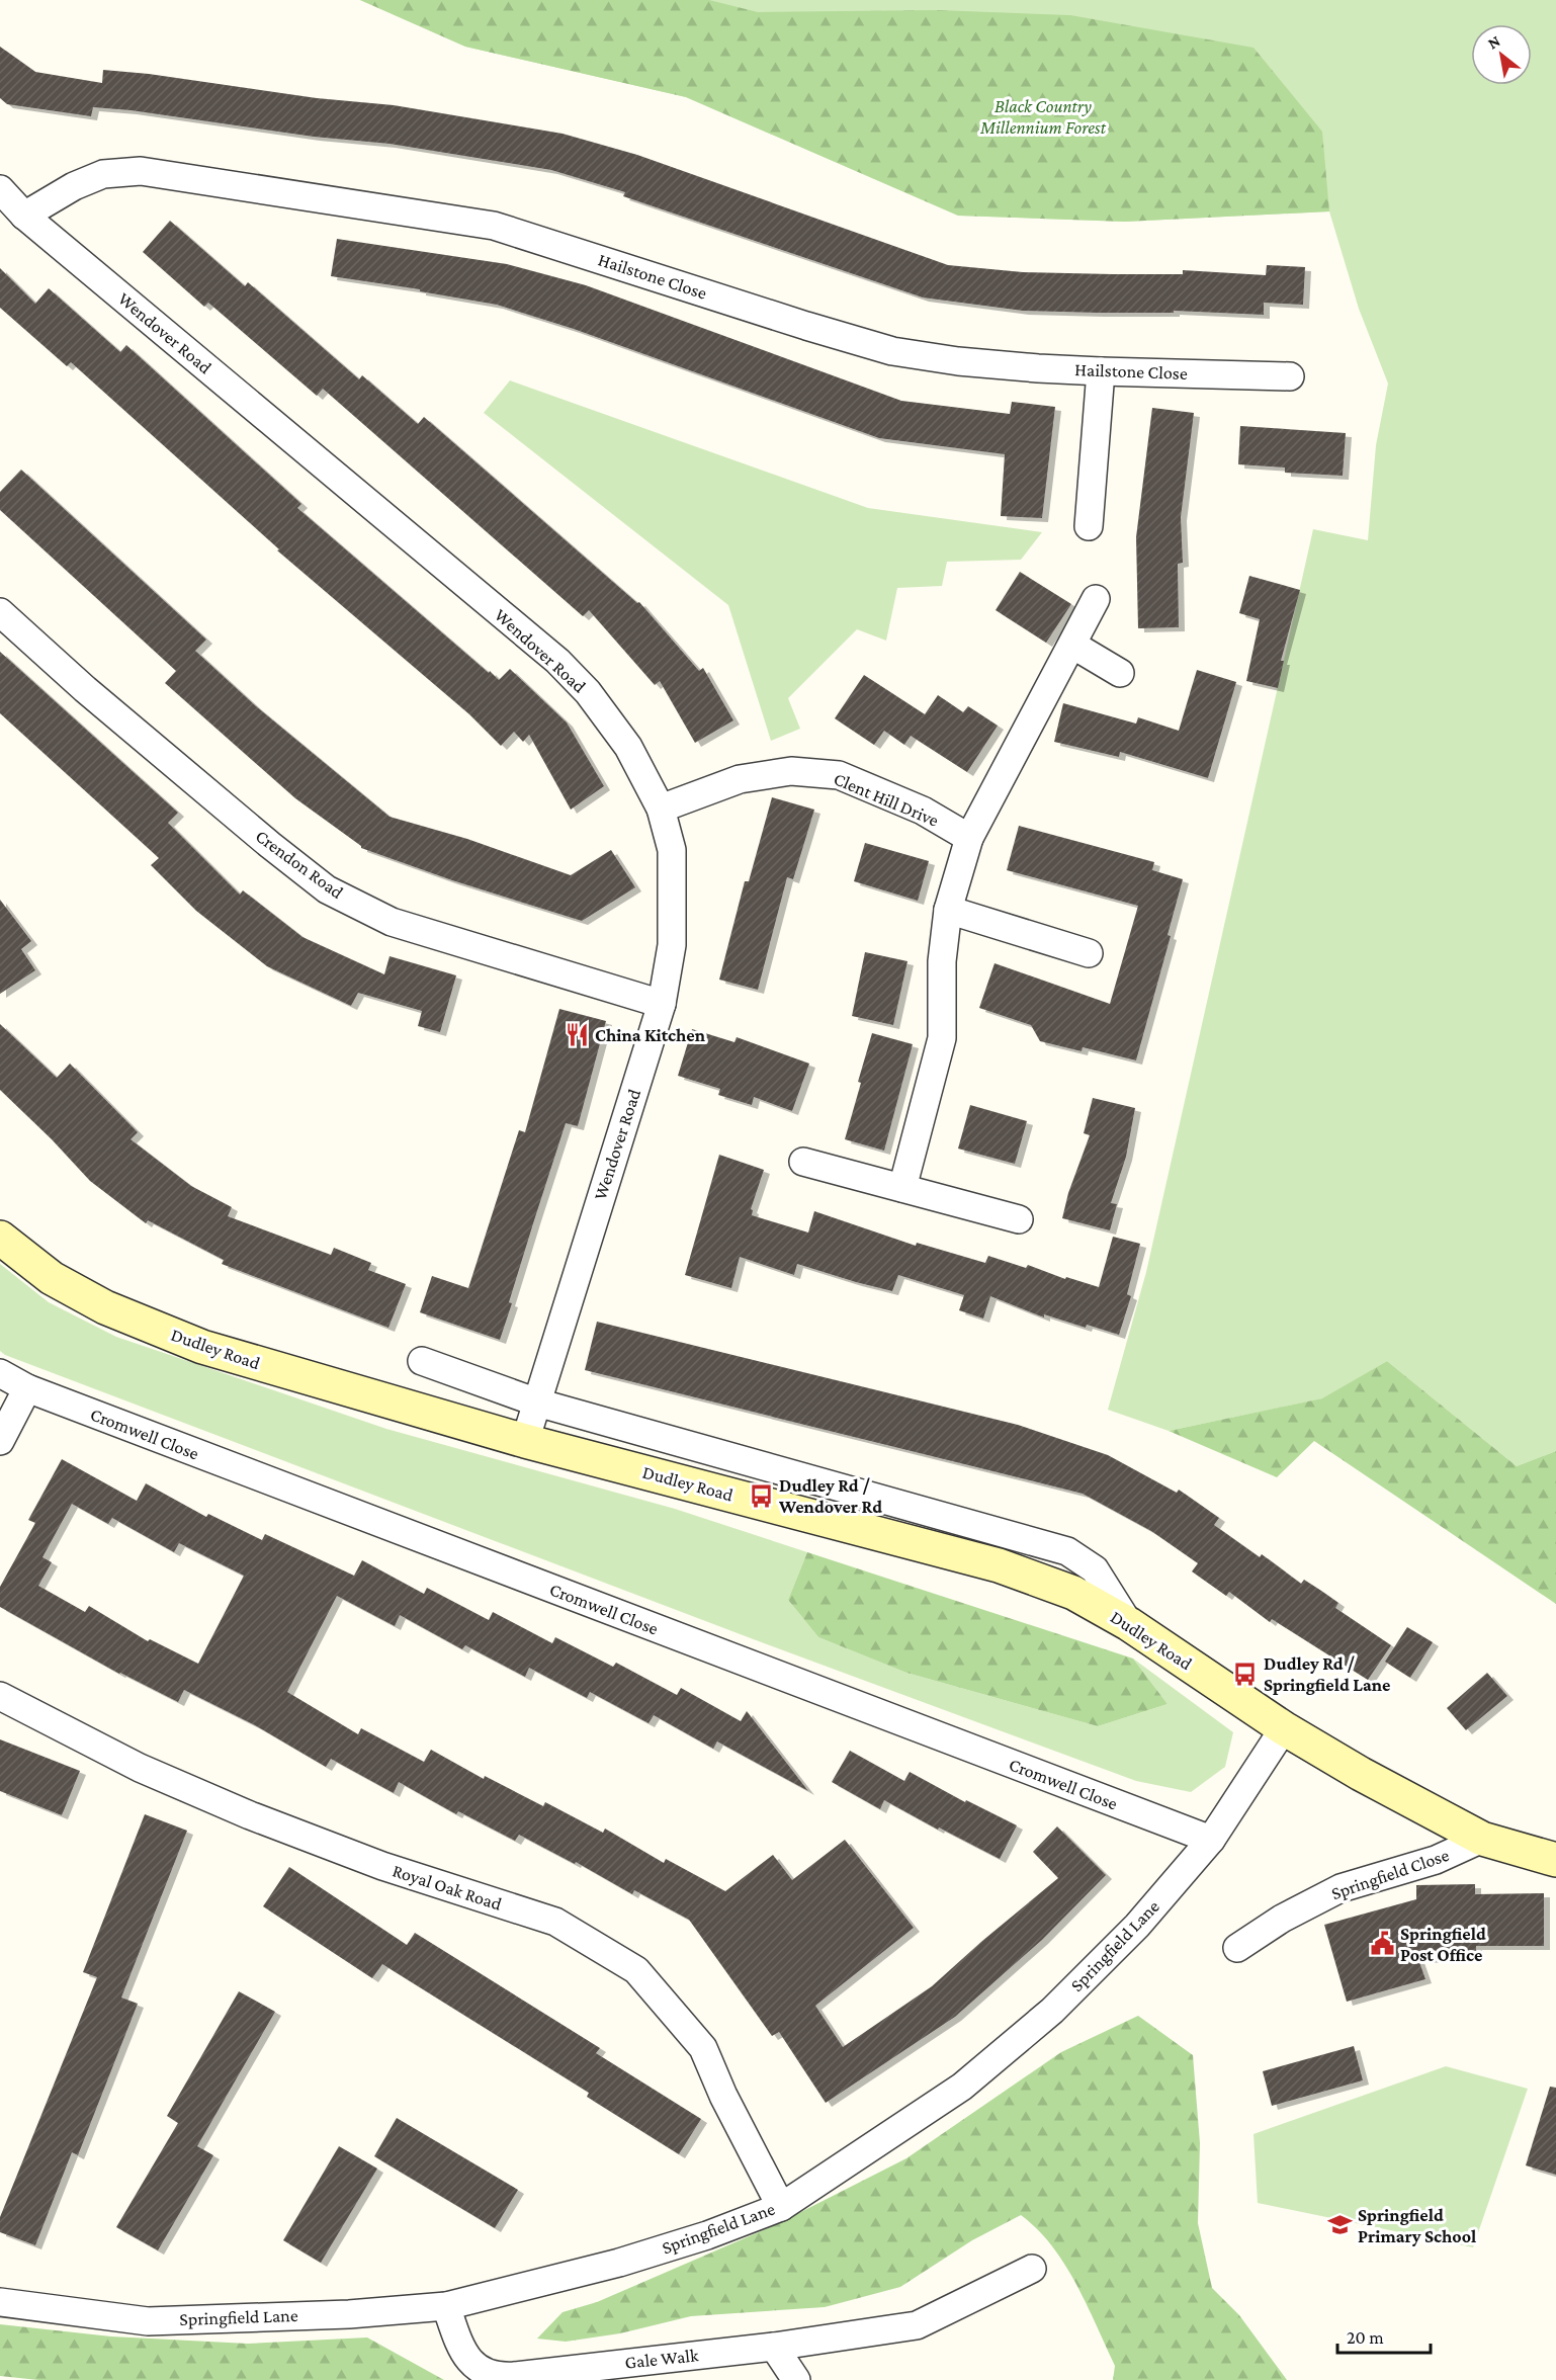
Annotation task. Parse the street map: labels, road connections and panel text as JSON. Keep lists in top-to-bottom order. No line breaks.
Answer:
{"streets":{"main road":["Dudley Road"],"street":["Hailstone Close","Wendover Road","Clent Hill Drive","Crendon Road","Cromwell Close","Springfield Close","Royal Oak Road","Springfield Lane","Gale Walk"]},"crossings":[["Hailstone Close","Wendover Road"],["Wendover Road","Clent Hill Drive"],["Wendover Road","Crendon Road"],["Wendover Road","Dudley Road"],["Dudley Road","Springfield Close"],["Dudley Road","Springfield Lane"],["Cromwell Close","Springfield Lane"],["Royal Oak Road","Springfield Lane"],["Springfield Lane","Gale Walk"]],"parks":["Black Country Millennium Forest"],"places":{"restaurant":["China Kitchen"],"bus stop":["Dudley Rd / Wendover Rd","Dudley Rd / Springfield Lane"],"public building":["Springfield Post Office"],"school or university":["Springfield Primary School"]},"scale_bar":"20 m","north":"top left"}
